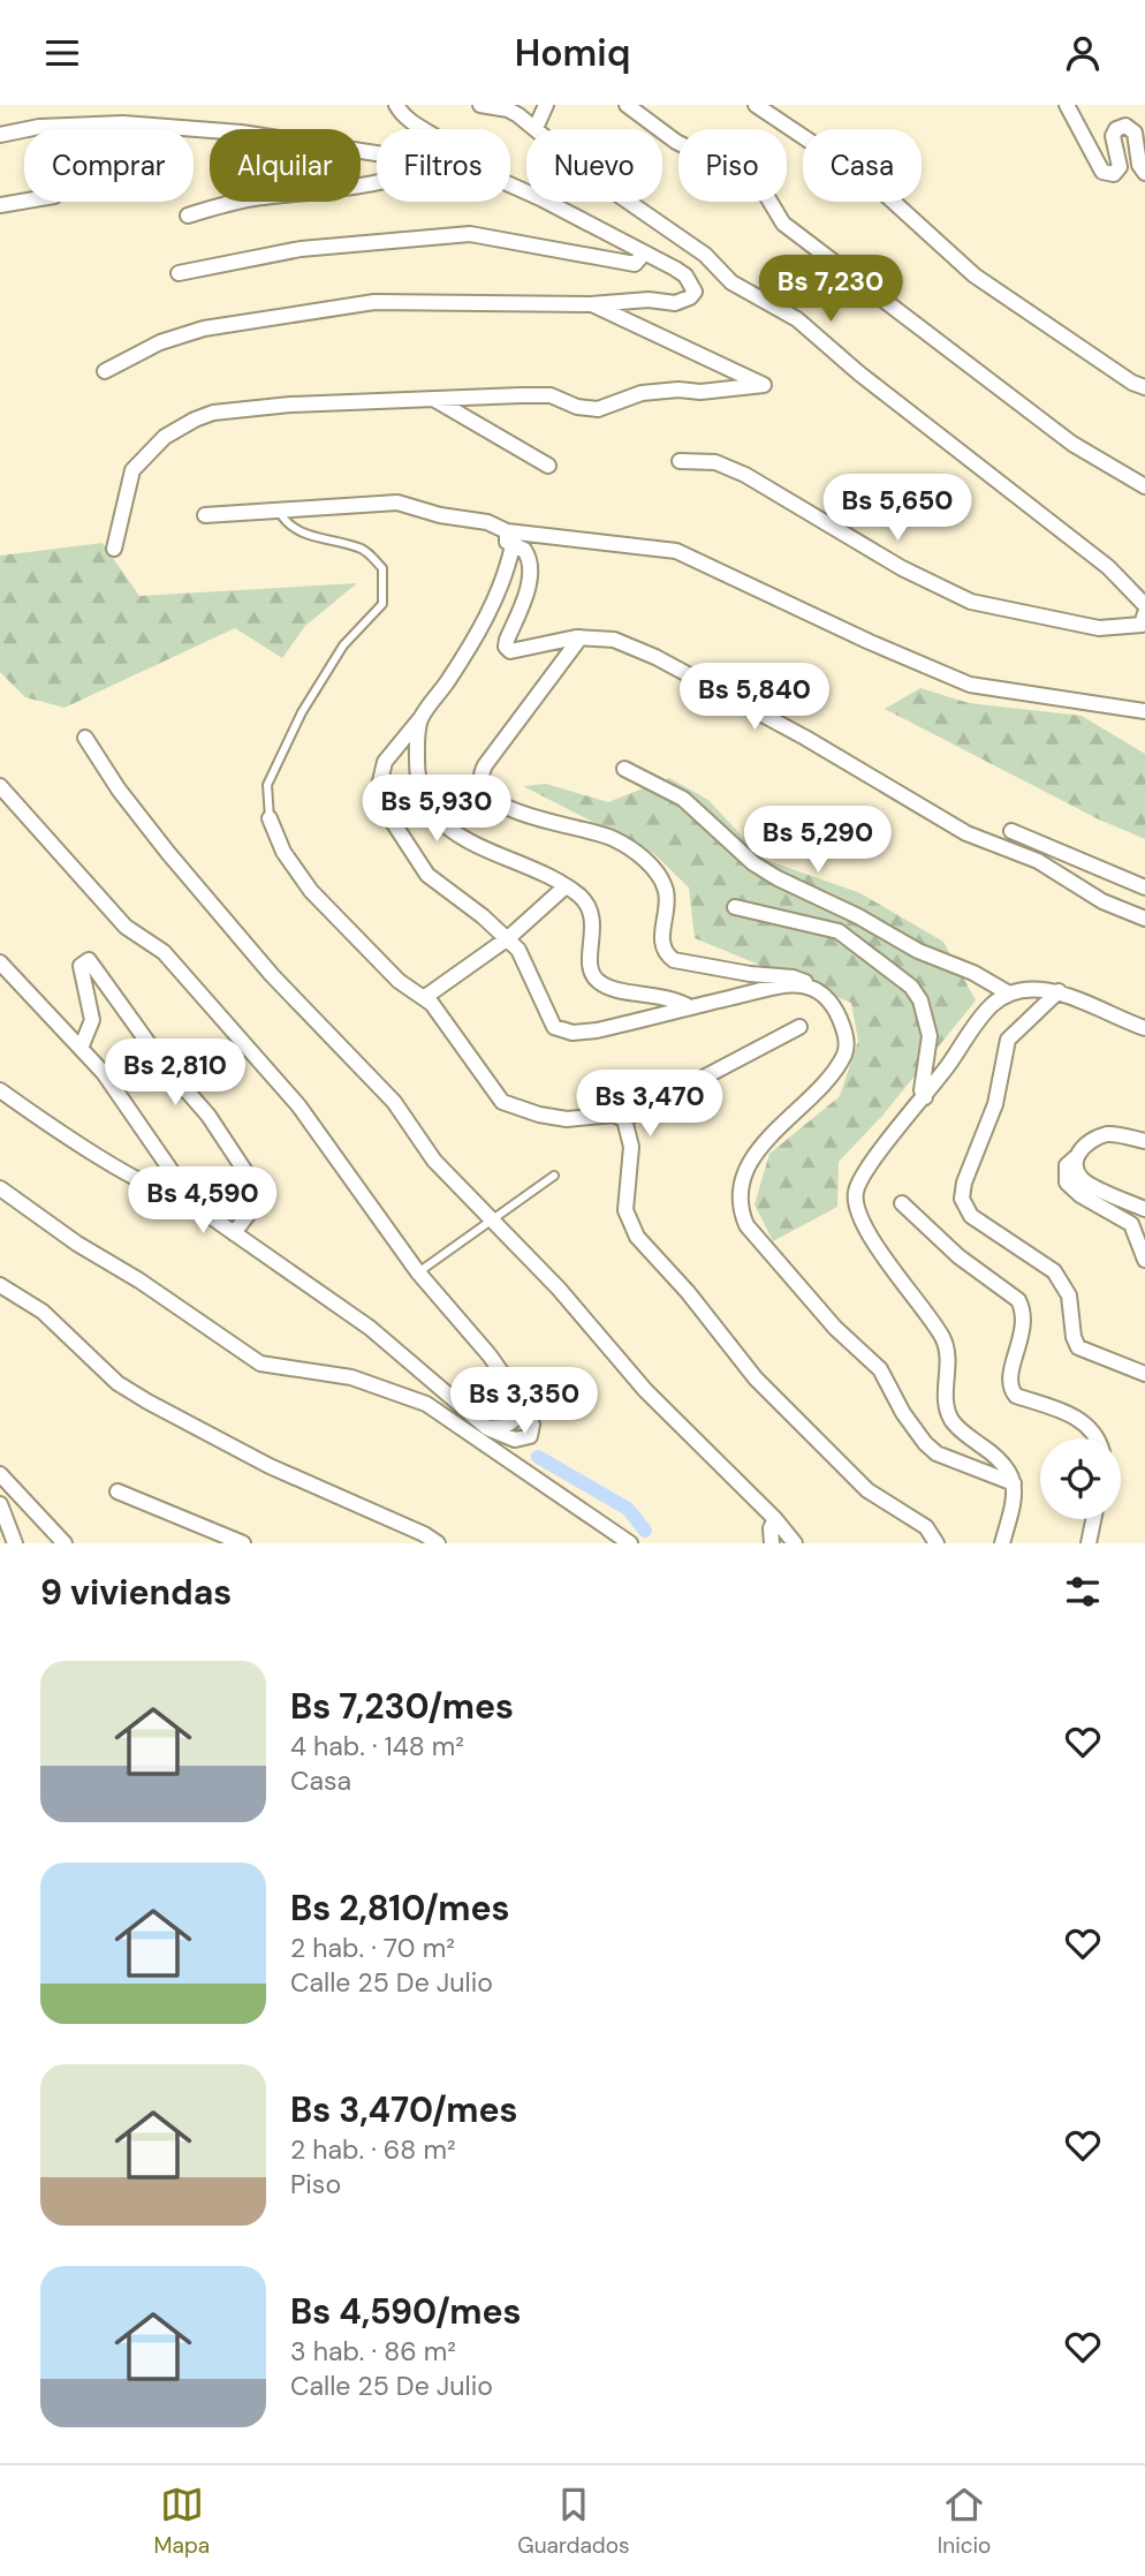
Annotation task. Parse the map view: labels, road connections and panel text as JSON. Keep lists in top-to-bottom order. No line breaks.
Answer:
{"page":{"header":"Homiq","chip":["Comprar","Alquilar","Filtros","Nuevo","Piso","Casa"],"price":["Bs 7,230","Bs 5,650","Bs 5,840","Bs 5,930","Bs 5,290","Bs 2,810","Bs 3,470","Bs 4,590","Bs 3,350"],"heading":"9 viviendas","list":[{"name":"Bs 7,230/mes","note":"4 hab. · 148 m² · Casa"},{"name":"Bs 2,810/mes","note":"2 hab. · 70 m² · Calle 25 De Julio"},{"name":"Bs 3,470/mes","note":"2 hab. · 68 m² · Piso"},{"name":"Bs 4,590/mes","note":"3 hab. · 86 m² · Calle 25 De Julio"}],"tabs":["Mapa","Guardados","Inicio"]}}
